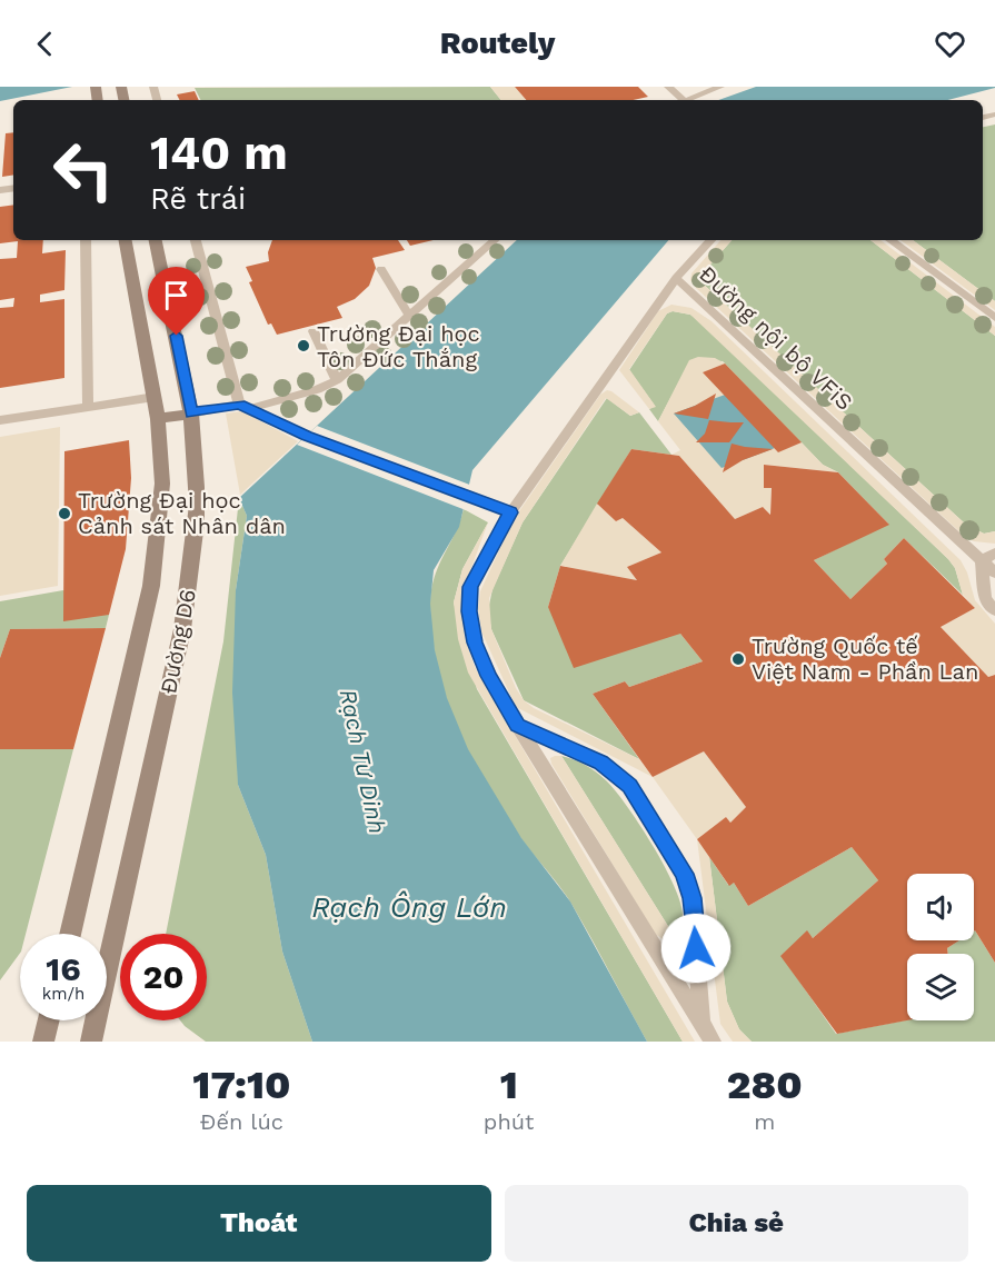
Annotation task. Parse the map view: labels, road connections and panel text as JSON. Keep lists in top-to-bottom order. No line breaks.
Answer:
{"streets":{"street":["Đường D6"],"lane":["Đường nội bộ VFiS"]},"water":["Rạch Tư Dinh","Rạch Ông Lớn"],"places":["Trường Đại học Tôn Đức Thắng","Trường Đại học Cảnh sát Nhân dân","Trường Quốc tế Việt Nam - Phần Lan"],"page":{"header":"Routely","turn":["140 m","Rẽ trái"],"speed":"16 km/h","limit":"20","eta":["17:10","Đến lúc","1","phút","280","m"],"buttons":["Thoát","Chia sẻ"]}}
